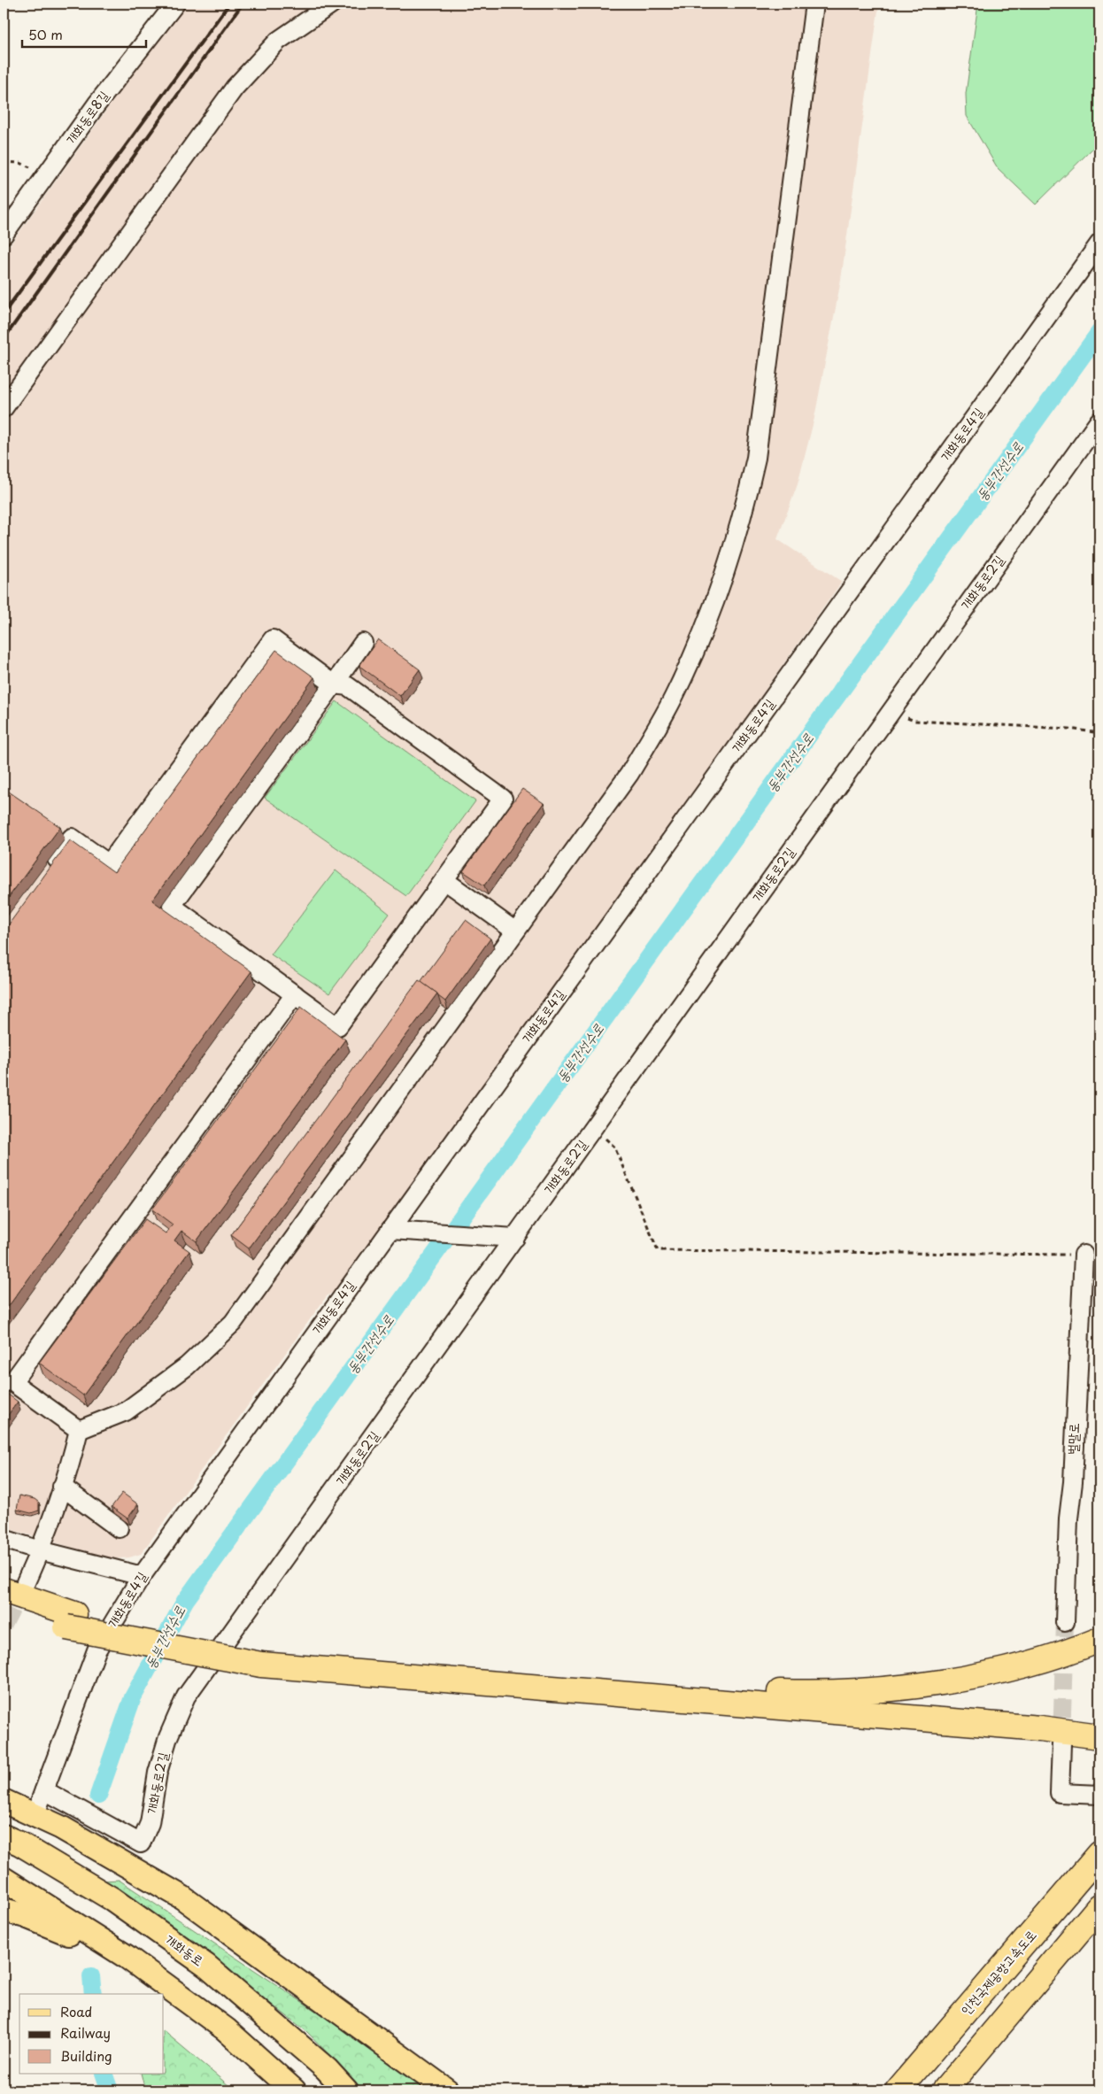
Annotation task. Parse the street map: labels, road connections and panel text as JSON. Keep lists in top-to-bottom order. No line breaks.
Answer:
{"streets":{"highway":["인천국제공항고속도로"],"main road":["개화동로"],"street":["개화동로8길","개화동로4길","개화동로2길","벌말로"]},"crossings":[["개화동로4길","개화동로2길"]],"water":["동부간선수로"],"legend":["Road","Railway","Building"],"scale_bar":"50 m"}
